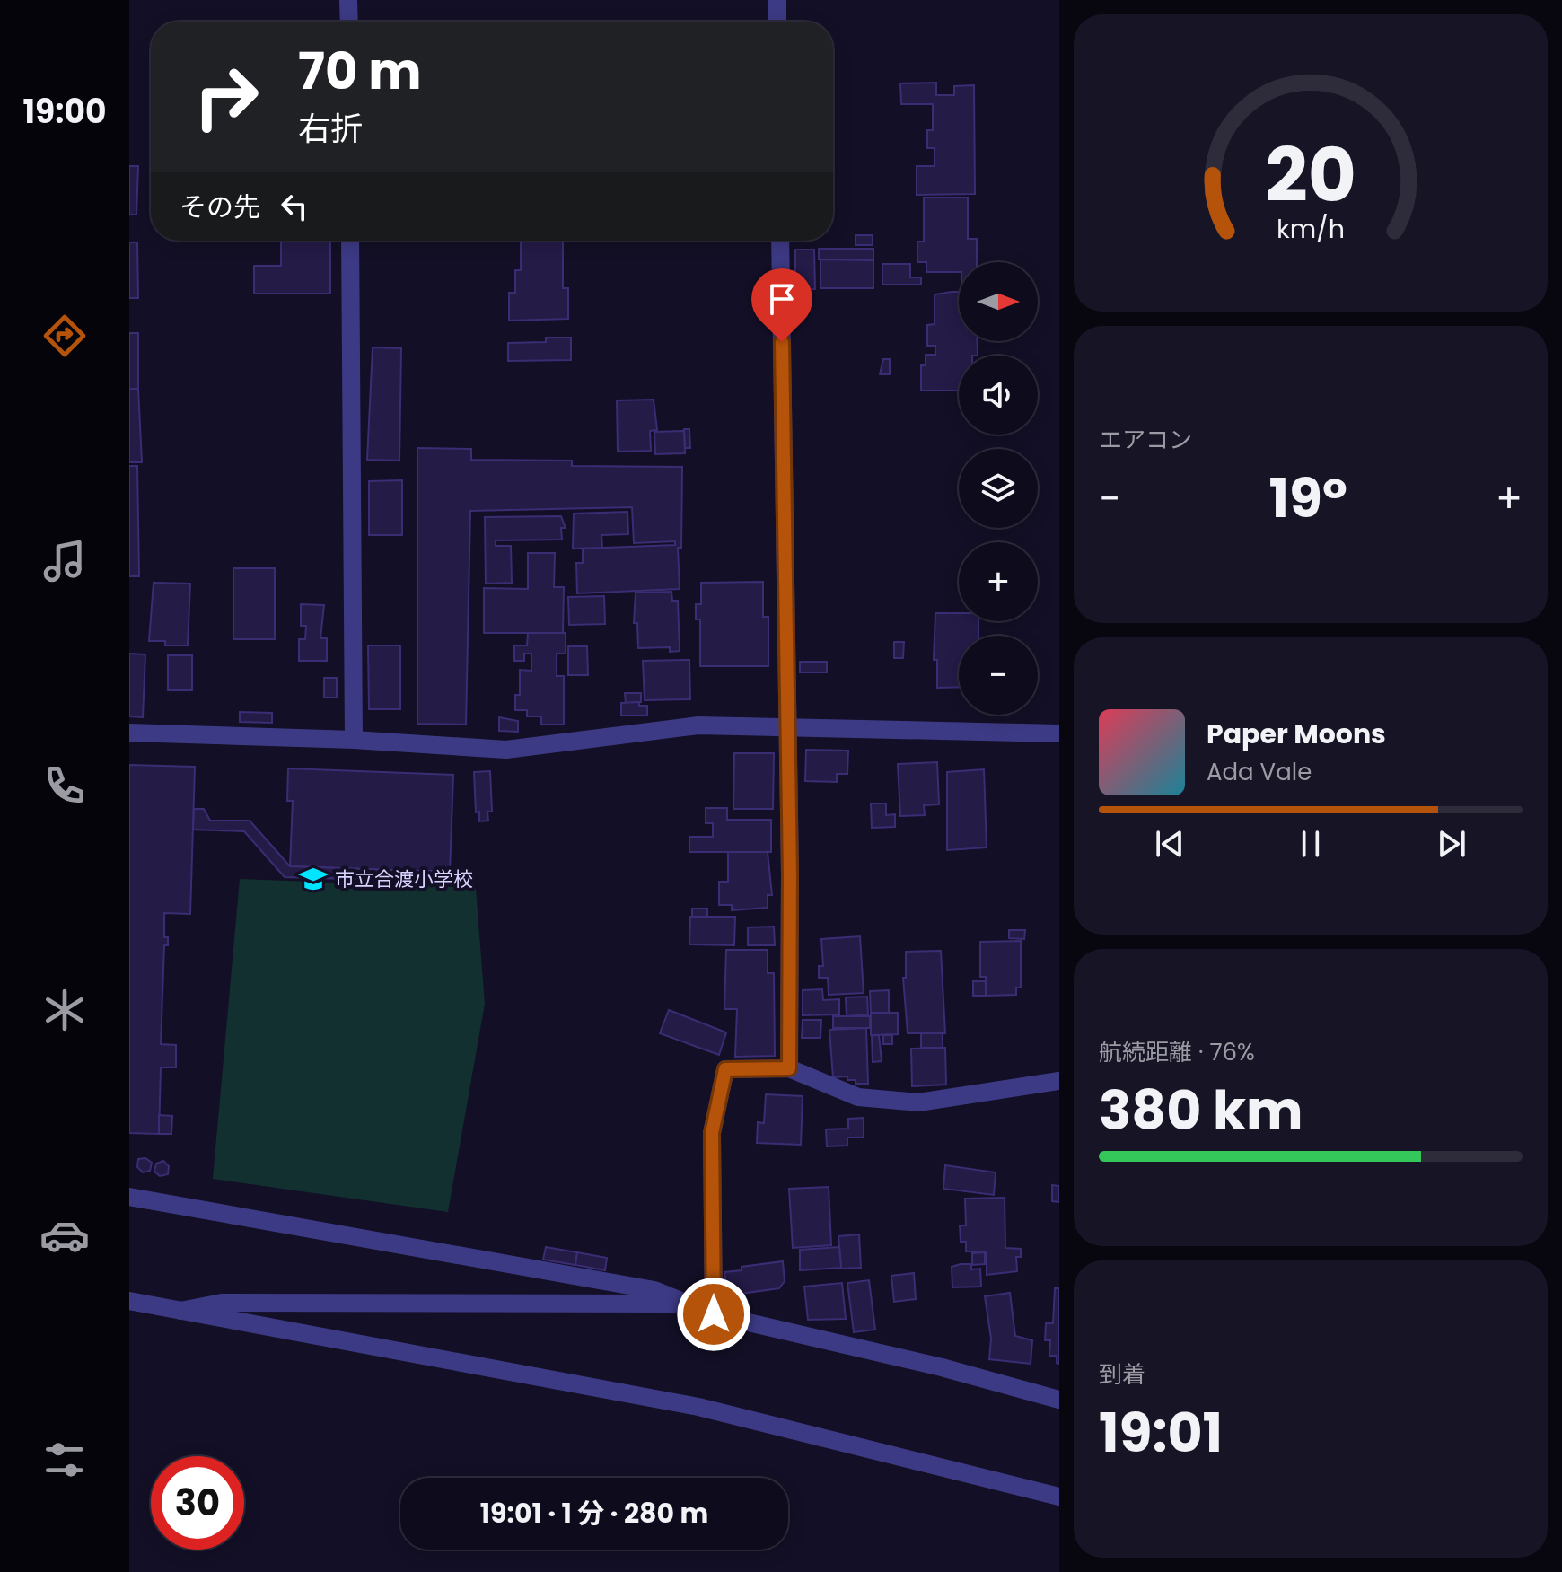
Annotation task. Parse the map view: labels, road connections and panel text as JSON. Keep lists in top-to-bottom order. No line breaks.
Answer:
{"places":{"school or university":["市立合渡小学校"]},"north":"right","page":{"tabs":"19:00","turn":["70 m","右折"],"then":"その先","map_buttons":["+","−"],"tile":["エアコン",["航続距離 · 76%","380 km"],["到着","19:01"]],"heat":["−","19°","+"],"song":["Paper Moons","Ada Vale"],"limit":"30","trip":"19:01 · 1 分 · 280 m","gauge":["20","km/h"]}}
